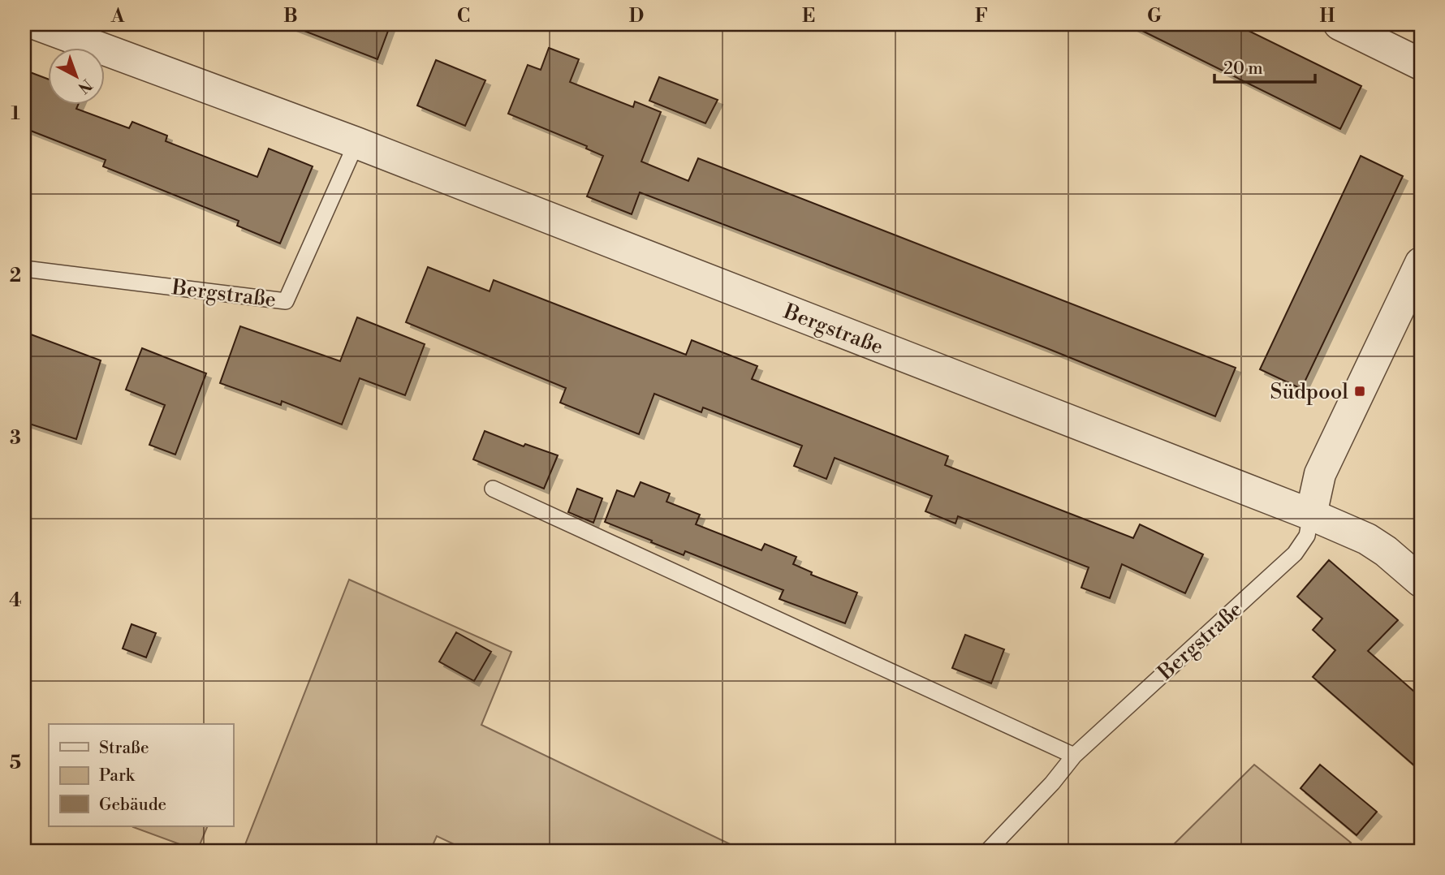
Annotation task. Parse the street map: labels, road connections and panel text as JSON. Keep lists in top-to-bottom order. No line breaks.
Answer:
{"streets":{"street":["Bergstraße"]},"places":{"transit":["Südpool"]},"legend":["Straße","Park","Gebäude"],"scale_bar":"20 m","north":"bottom right","grid":{"columns":["A","B","C","D","E","F","G","H"],"rows":["1","2","3","4","5"]}}
